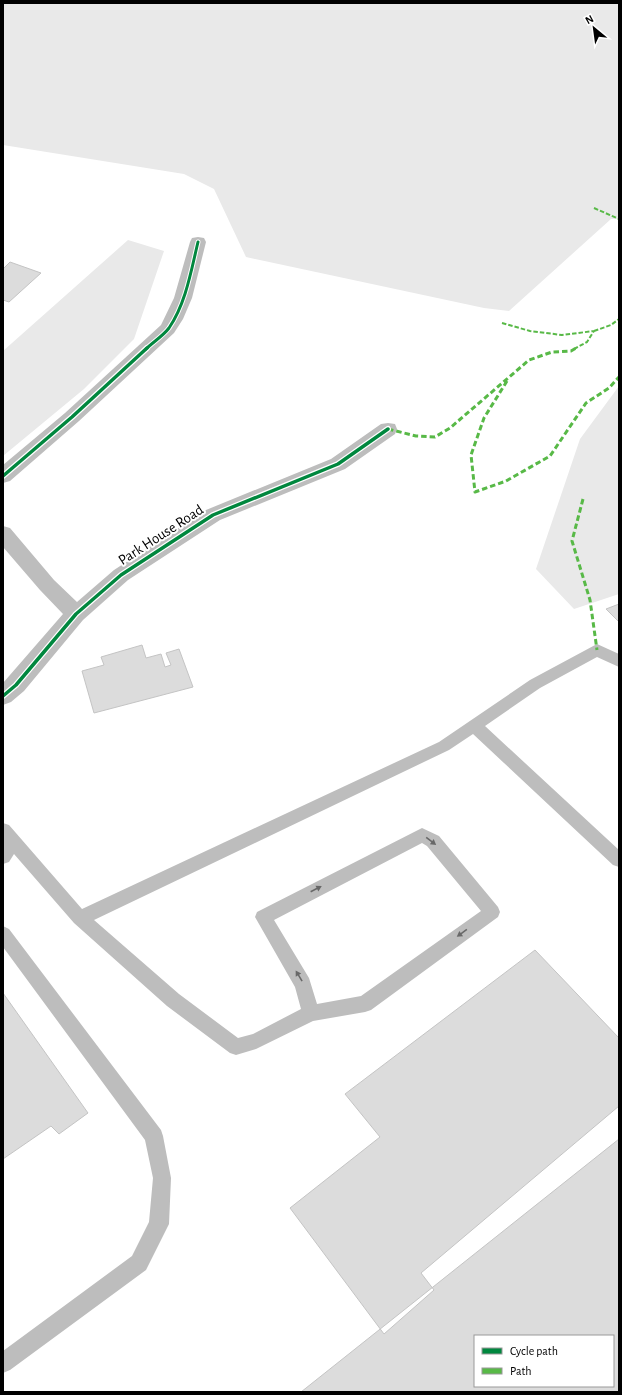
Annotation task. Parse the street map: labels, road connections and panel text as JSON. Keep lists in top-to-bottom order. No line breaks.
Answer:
{"streets":{"street":["Park House Road"]},"legend":["Cycle path","Path"],"north":"top left"}
